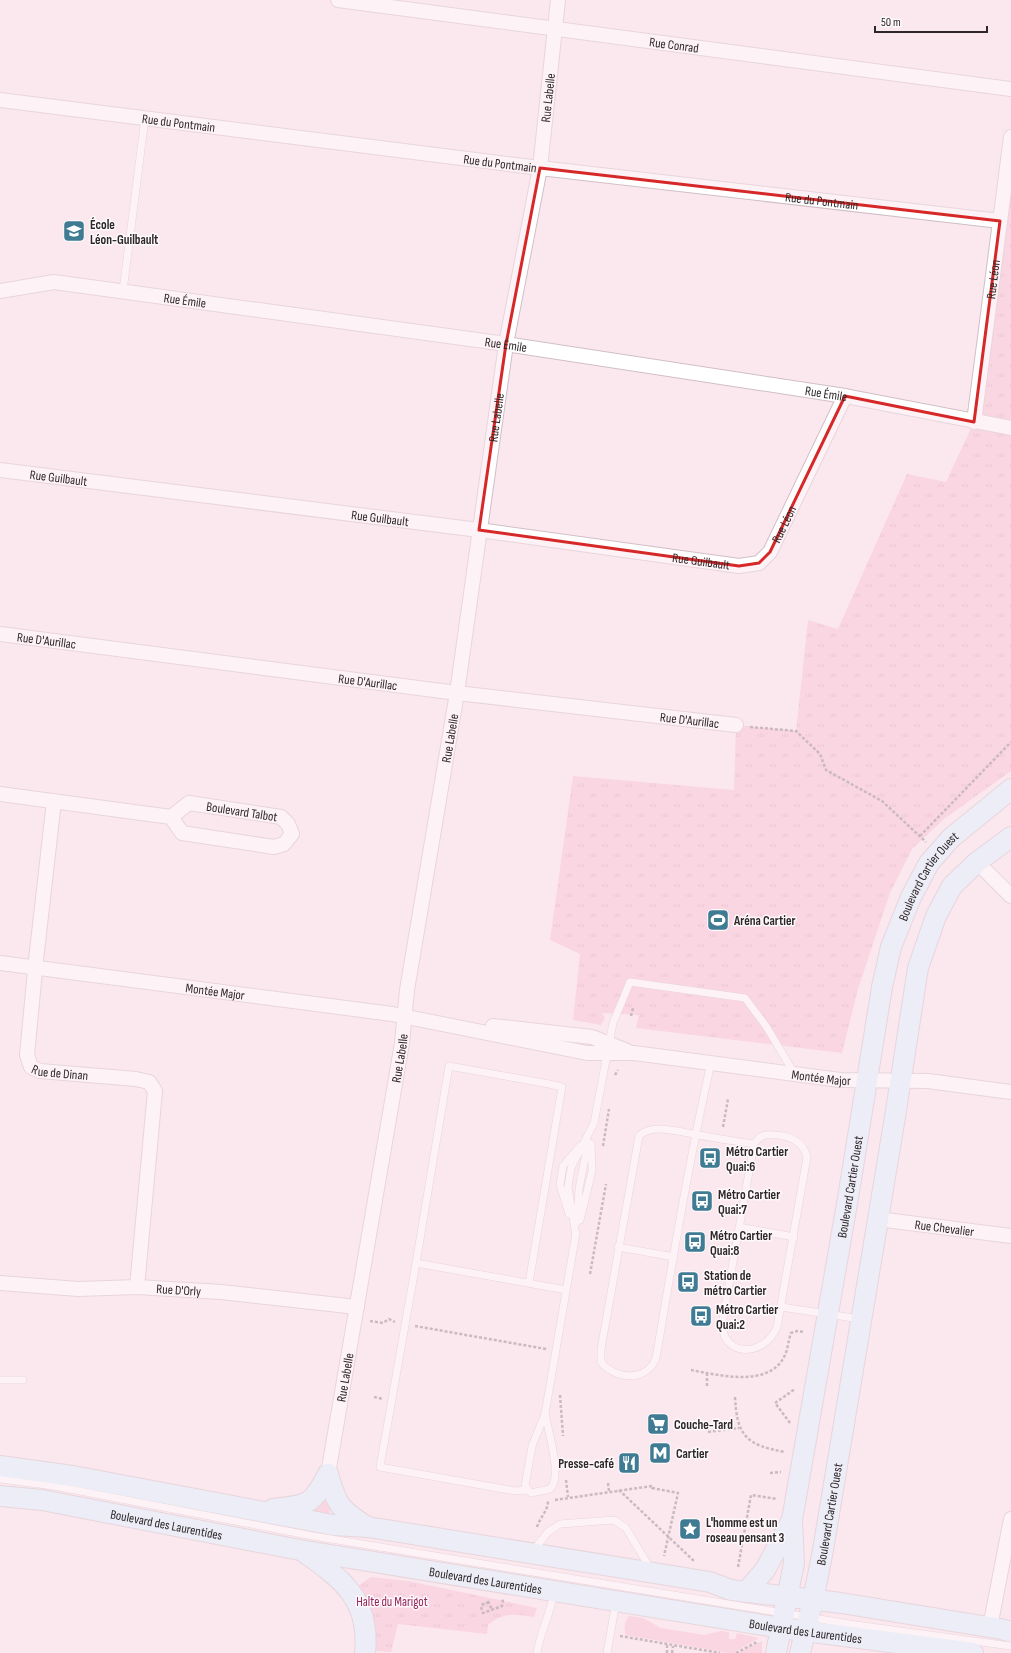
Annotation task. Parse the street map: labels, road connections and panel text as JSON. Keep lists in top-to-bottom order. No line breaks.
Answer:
{"streets":{"main road":["Boulevard Cartier Ouest","Boulevard des Laurentides"],"street":["Rue Conrad","Rue Labelle","Rue du Pontmain","Rue Léon","Rue Émile","Rue Guilbault","Rue D'Aurillac","Boulevard Talbot","Montée Major","Rue de Dinan","Rue Chevalier","Rue D'Orly"]},"crossings":[["Rue Conrad","Rue Labelle"],["Rue Labelle","Rue du Pontmain"],["Rue Labelle","Rue Émile"],["Rue Labelle","Rue Guilbault"],["Rue Labelle","Rue D'Aurillac"],["Rue Labelle","Montée Major"],["Rue Labelle","Rue D'Orly"],["Rue du Pontmain","Rue Léon"],["Rue Léon","Rue Émile"],["Rue Léon","Rue Guilbault"],["Boulevard Cartier Ouest","Montée Major"],["Boulevard Cartier Ouest","Rue Chevalier"],["Boulevard Cartier Ouest","Boulevard des Laurentides"],["Montée Major","Rue de Dinan"],["Rue de Dinan","Rue D'Orly"]],"parks":["Halte du Marigot"],"places":{"school or university":["École Léon-Guilbault"],"sports":["Aréna Cartier"],"bus stop":["Métro Cartier Quai:6","Métro Cartier Quai:7","Métro Cartier Quai:8","Station de métro Cartier","Métro Cartier Quai:2"],"supermarket":["Couche-Tard"],"metro station":["Cartier"],"restaurant":["Presse-café"],"place":["L'homme est un roseau pensant 3"]},"scale_bar":"50 m"}
